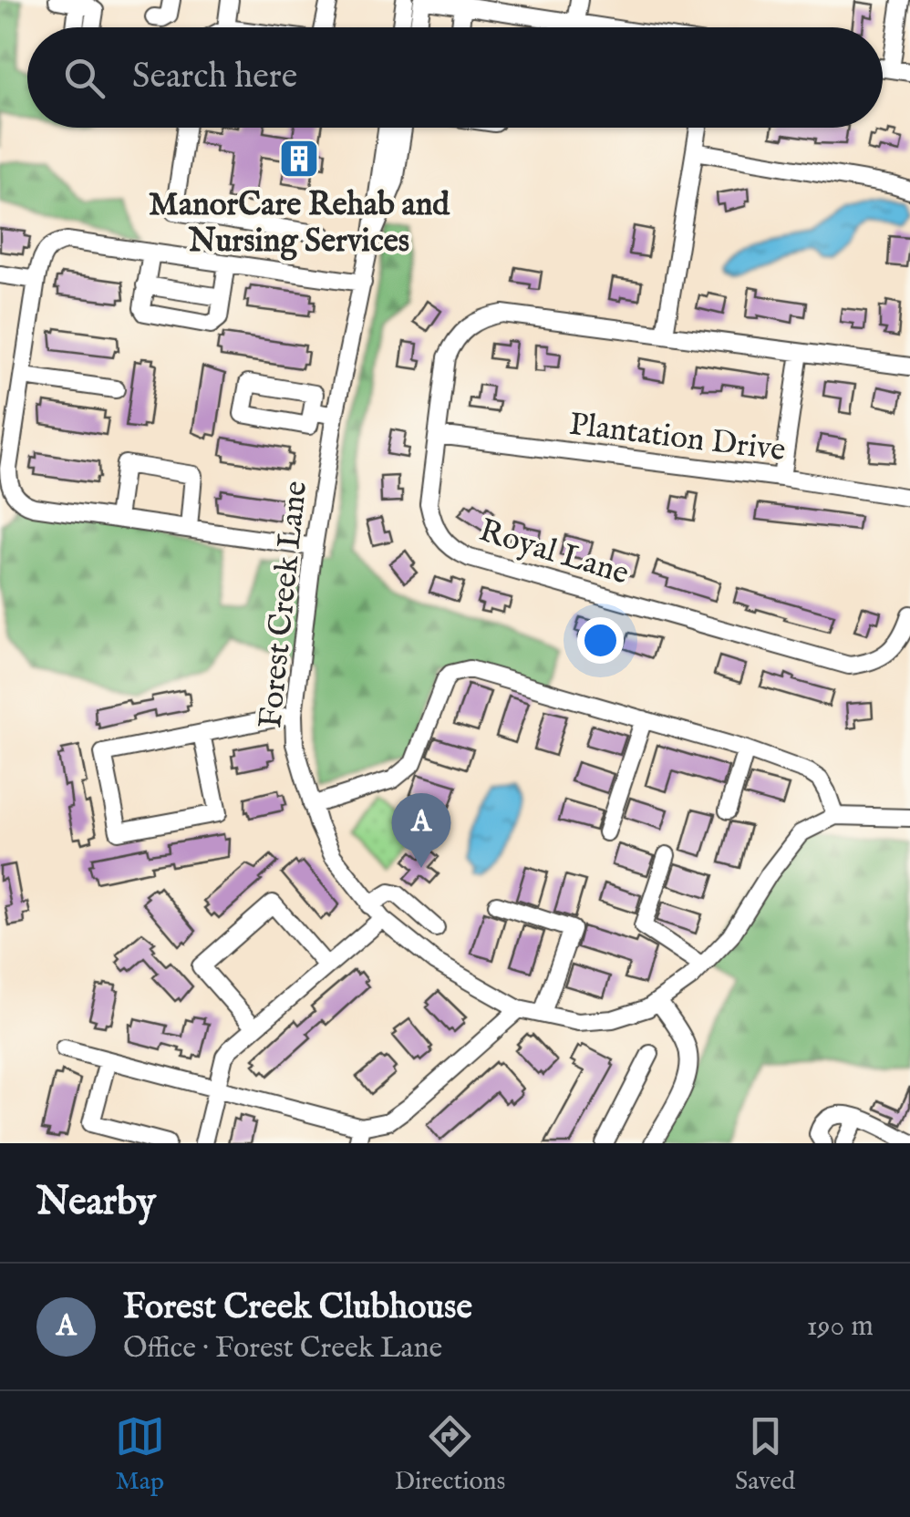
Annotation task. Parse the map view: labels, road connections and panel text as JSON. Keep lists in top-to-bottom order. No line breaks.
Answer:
{"streets":{"street":["Plantation Drive","Royal Lane","Forest Creek Lane"]},"crossings":[["Plantation Drive","Royal Lane"]],"places":{"building":["ManorCare Rehab and Nursing Services"]},"page":{"search":"Search here","pins":"A","heading":"Nearby","list":[{"mark":"A","name":"Forest Creek Clubhouse","note":"Office · Forest Creek Lane","value":"190 m"}],"nav":["Map","Directions","Saved"]}}
